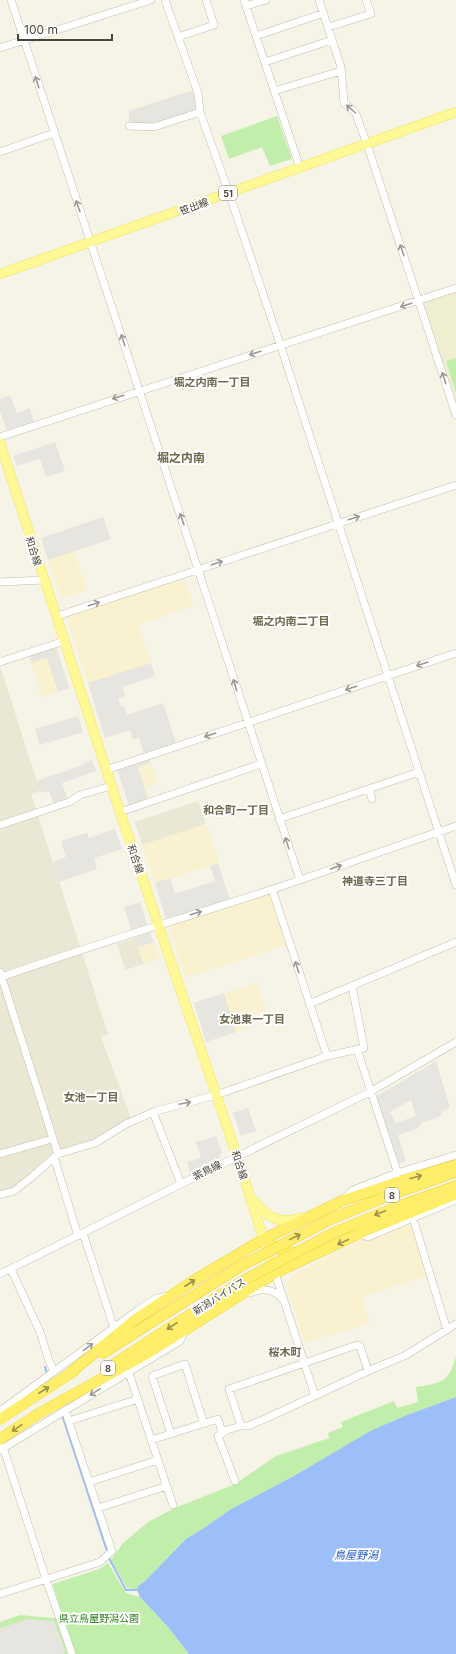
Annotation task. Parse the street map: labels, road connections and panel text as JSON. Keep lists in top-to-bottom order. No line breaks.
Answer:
{"streets":{"highway":["8","新潟バイパス"],"main road":["51","笹出線","和合線"],"street":["紫鳥線"]},"crossings":[["和合線","紫鳥線"]],"districts":["堀之内南一丁目","堀之内南","堀之内南二丁目","和合町一丁目","神道寺三丁目","女池東一丁目","女池一丁目","桜木町"],"water":["鳥屋野潟"],"parks":["県立鳥屋野潟公園"],"scale_bar":"100 m"}
